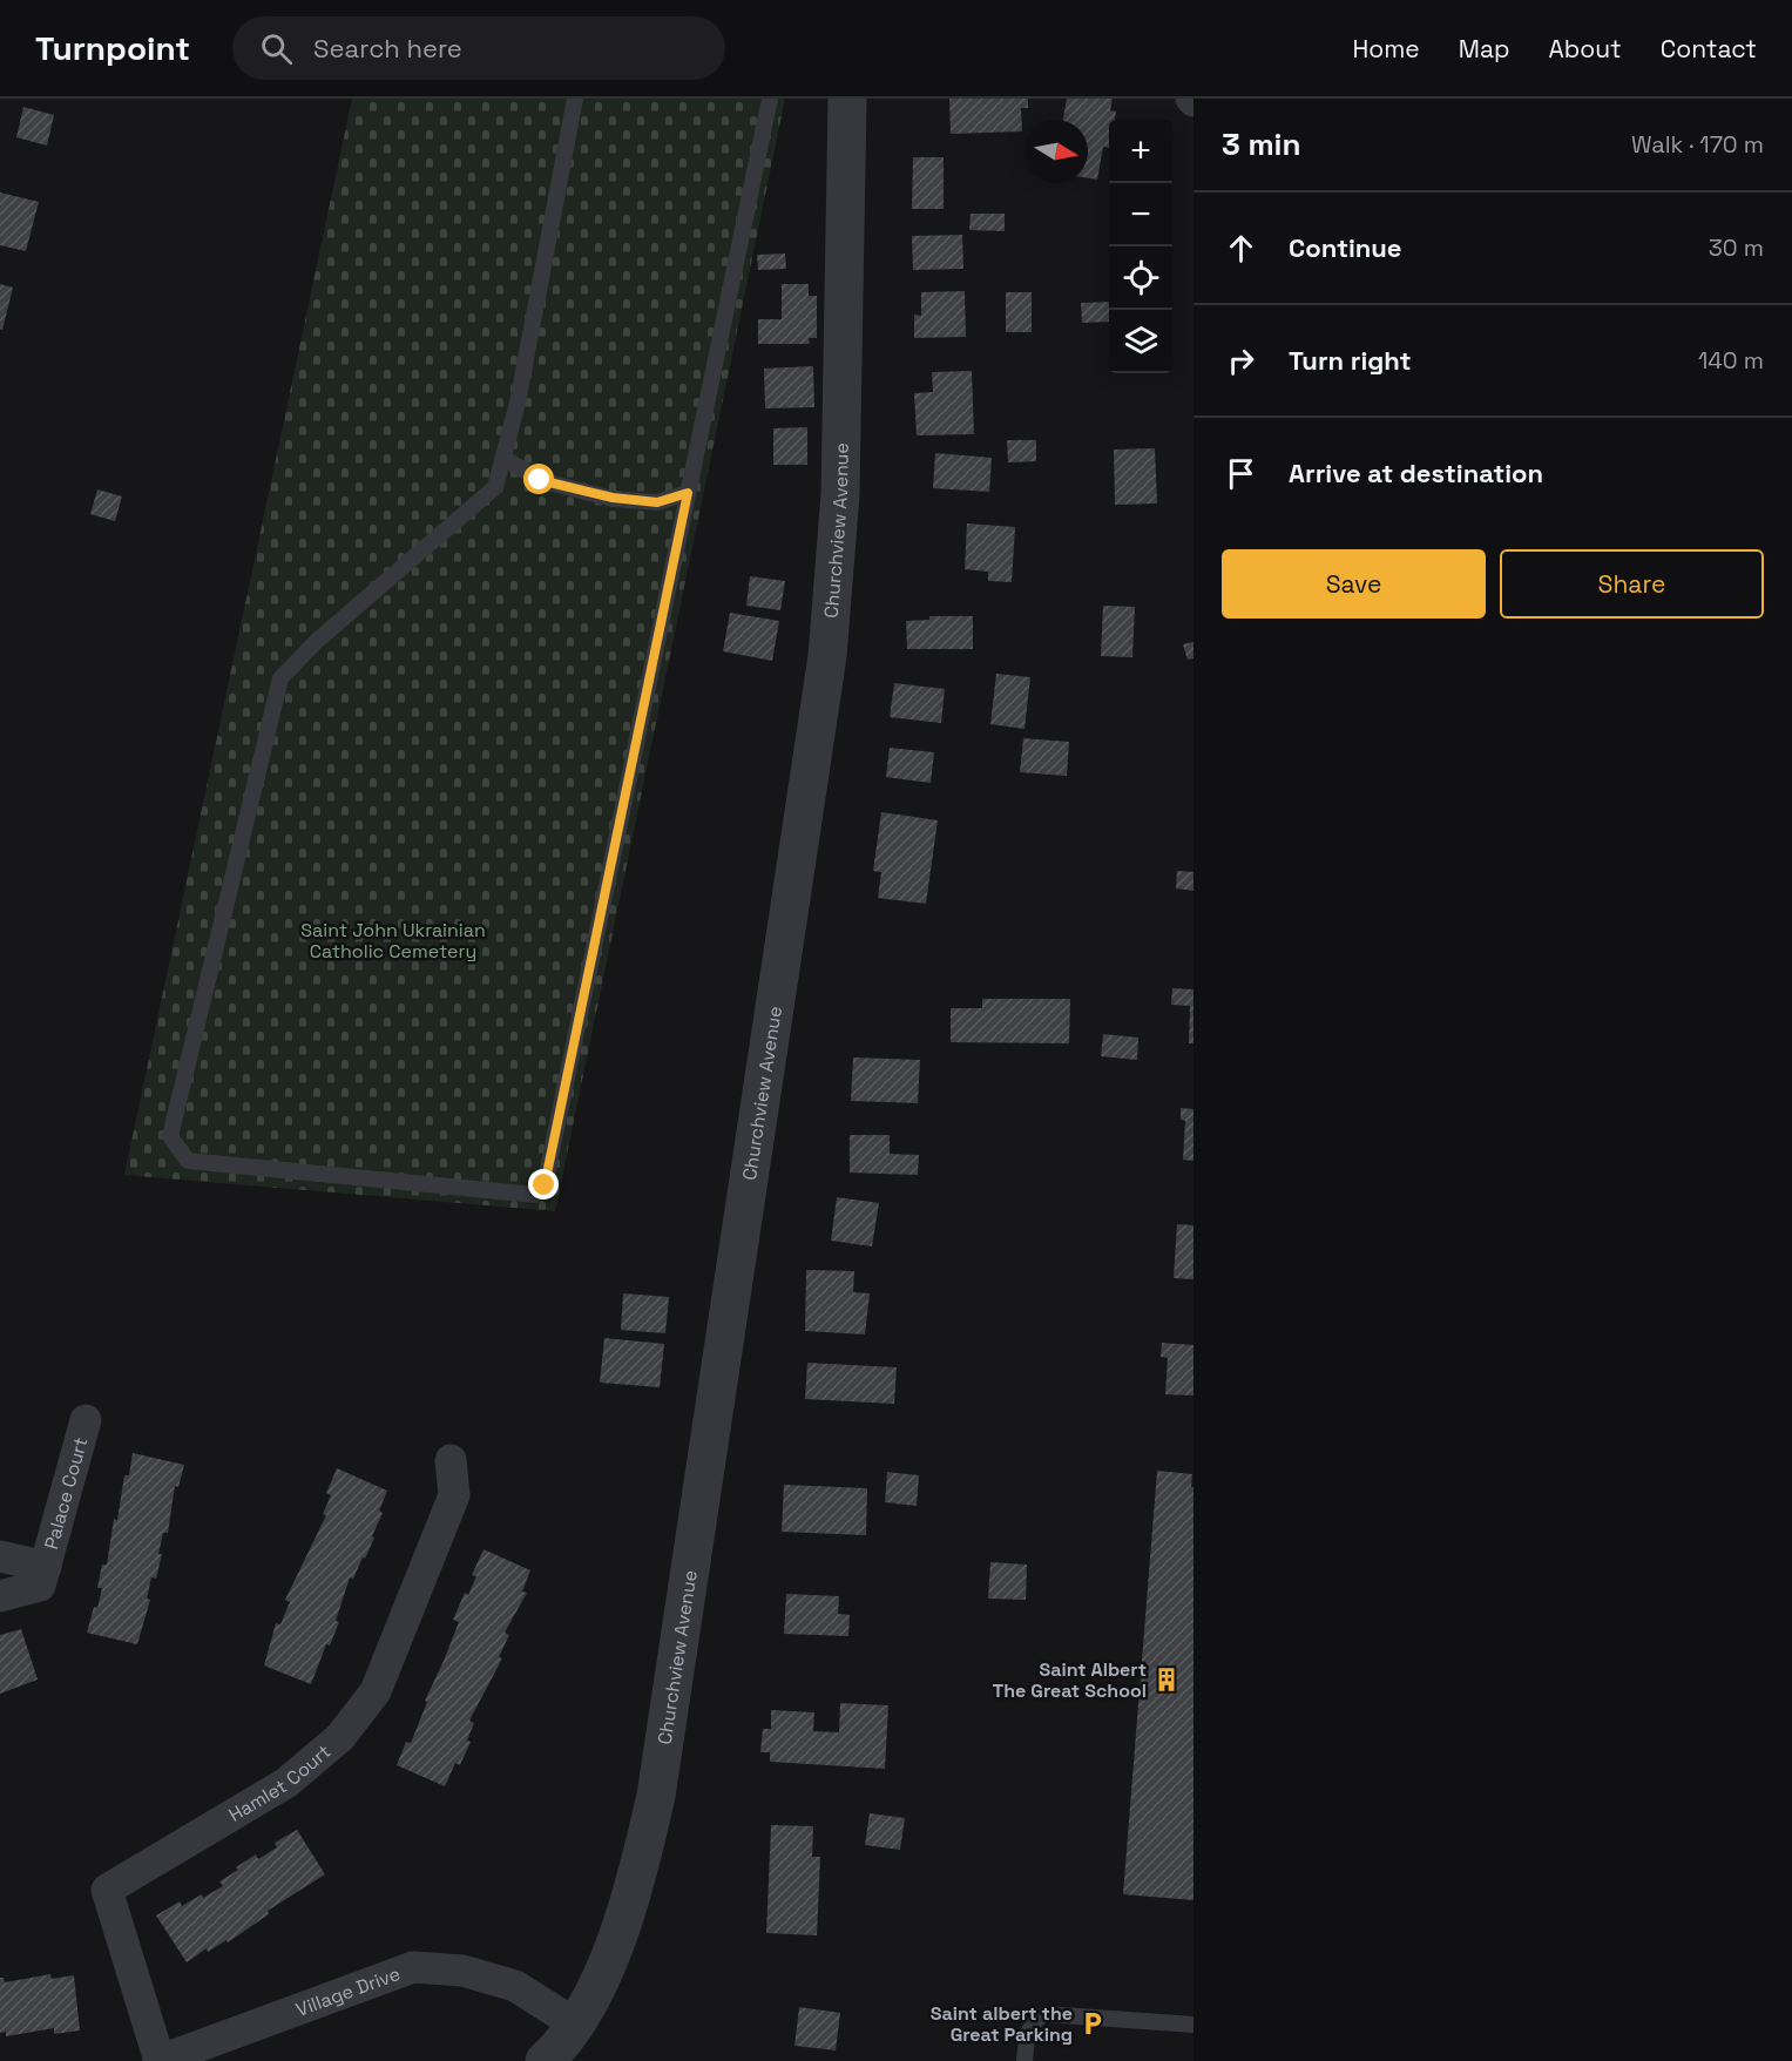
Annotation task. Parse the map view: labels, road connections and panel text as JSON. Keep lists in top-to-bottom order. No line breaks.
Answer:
{"streets":{"street":["Churchview Avenue","Palace Court","Hamlet Court","Village Drive"]},"crossings":[["Churchview Avenue","Village Drive"],["Hamlet Court","Village Drive"]],"parks":["Saint John Ukrainian Catholic Cemetery"],"places":{"building":["Saint Albert The Great School"],"parking":["Saint albert the Great Parking"]},"north":"right","page":{"header":"Turnpoint","search":"Search here","nav":["Home","Map","About","Contact"],"heading":["3 min","Walk · 170 m"],"map_buttons":["+","−"],"list":[["Continue","30 m"],["Turn right","140 m"],"Arrive at destination"],"buttons":["Save","Share"]}}
